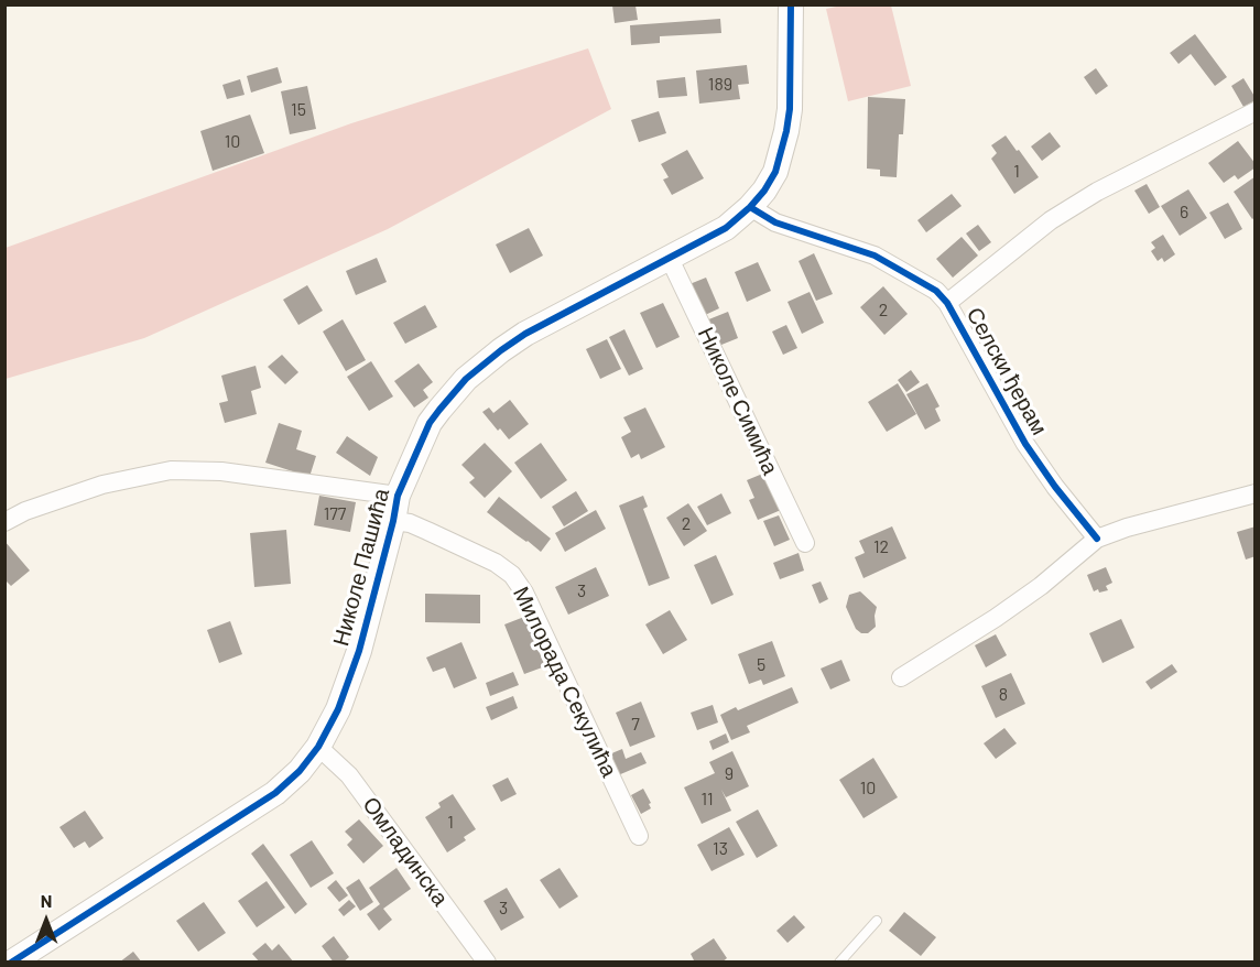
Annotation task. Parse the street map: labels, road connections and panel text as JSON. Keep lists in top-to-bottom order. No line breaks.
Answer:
{"streets":{"street":["Селски ђерам","Николе Симића","Николе Пашића","Милорада Секулића","Омладинска"]},"crossings":[["Селски ђерам","Николе Пашића"],["Николе Симића","Николе Пашића"],["Николе Пашића","Милорада Секулића"],["Николе Пашића","Омладинска"]],"house_numbers":["189","15","10","1","6","2","177","2","12","3","5","8","7","9","10","11","1","13","3"],"north":"top"}
